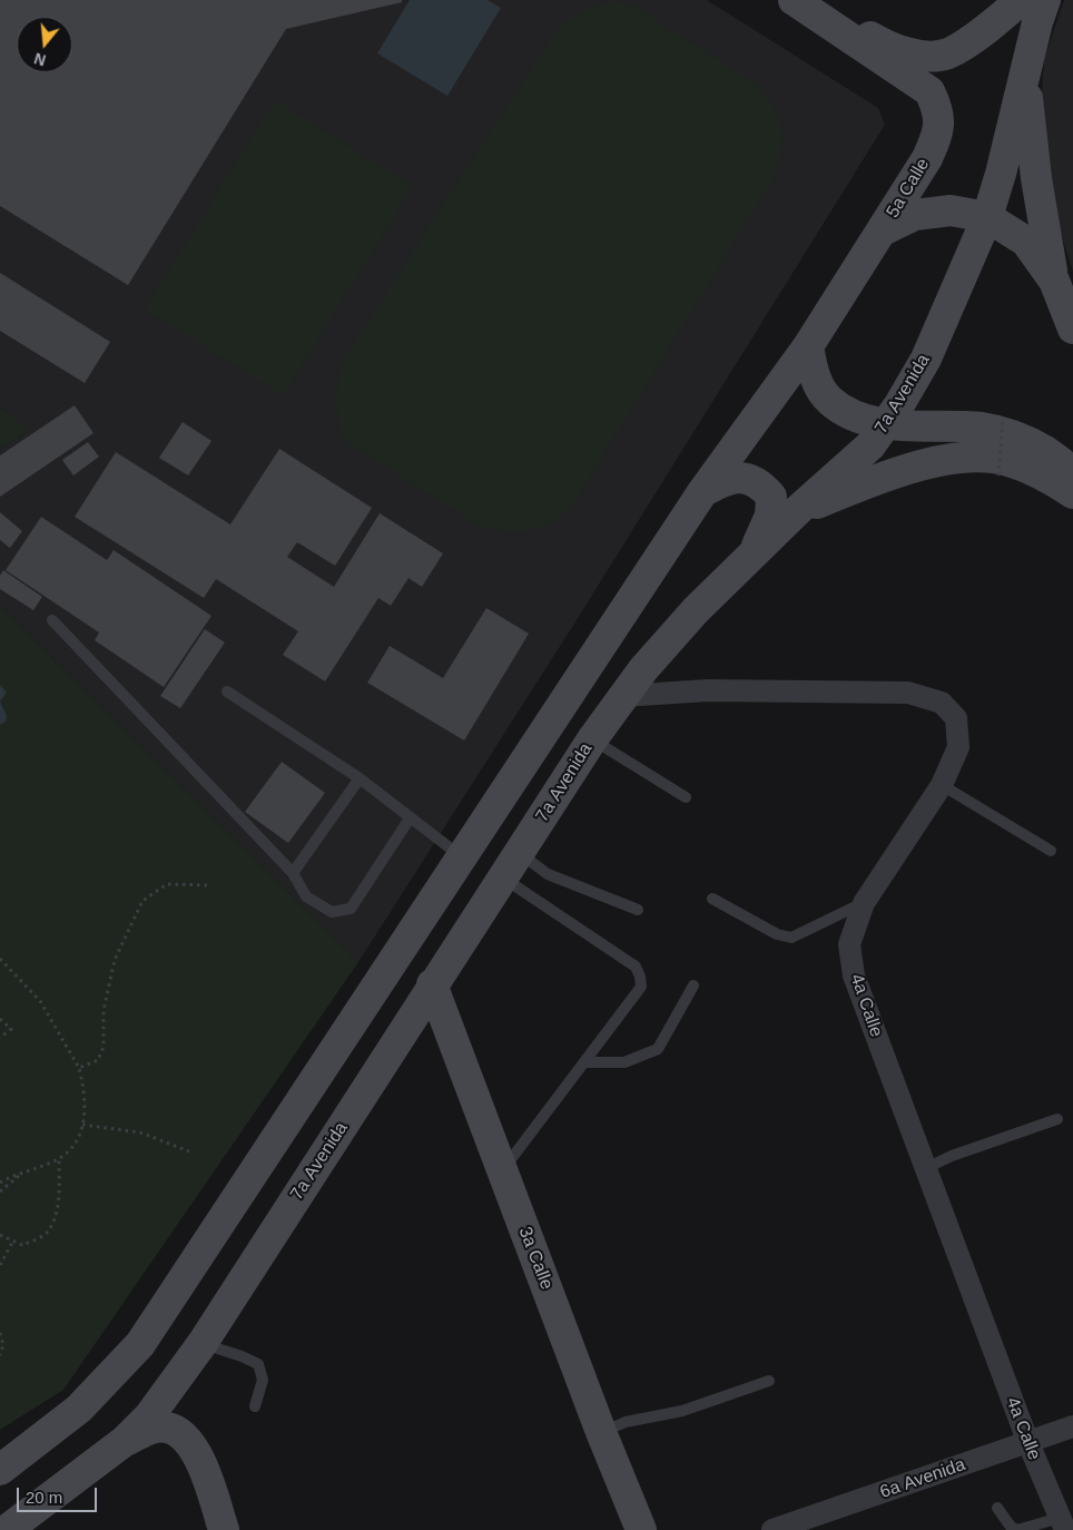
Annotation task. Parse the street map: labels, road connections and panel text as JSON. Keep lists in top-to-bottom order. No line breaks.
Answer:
{"streets":{"main road":["5a Calle","7a Avenida","3a Calle"],"street":["4a Calle","6a Avenida"]},"crossings":[["5a Calle","7a Avenida"],["7a Avenida","4a Calle"],["7a Avenida","3a Calle"],["4a Calle","6a Avenida"]],"scale_bar":"20 m","north":"bottom"}
